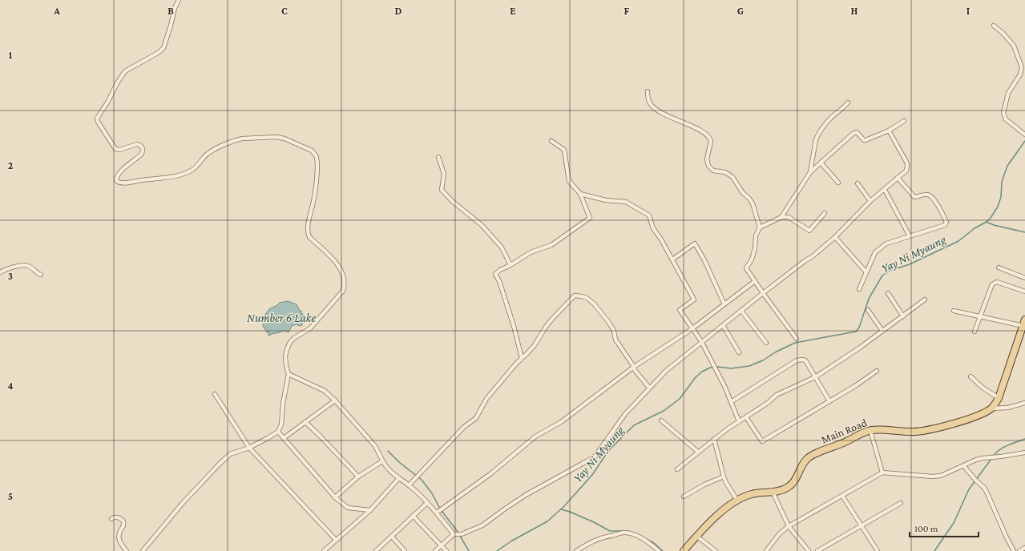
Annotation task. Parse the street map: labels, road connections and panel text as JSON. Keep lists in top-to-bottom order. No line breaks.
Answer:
{"streets":{"main road":["Main Road"]},"water":["Yay Ni Myaung","Number 6 Lake"],"scale_bar":"100 m","grid":{"columns":["A","B","C","D","E","F","G","H","I"],"rows":["1","2","3","4","5"]}}
